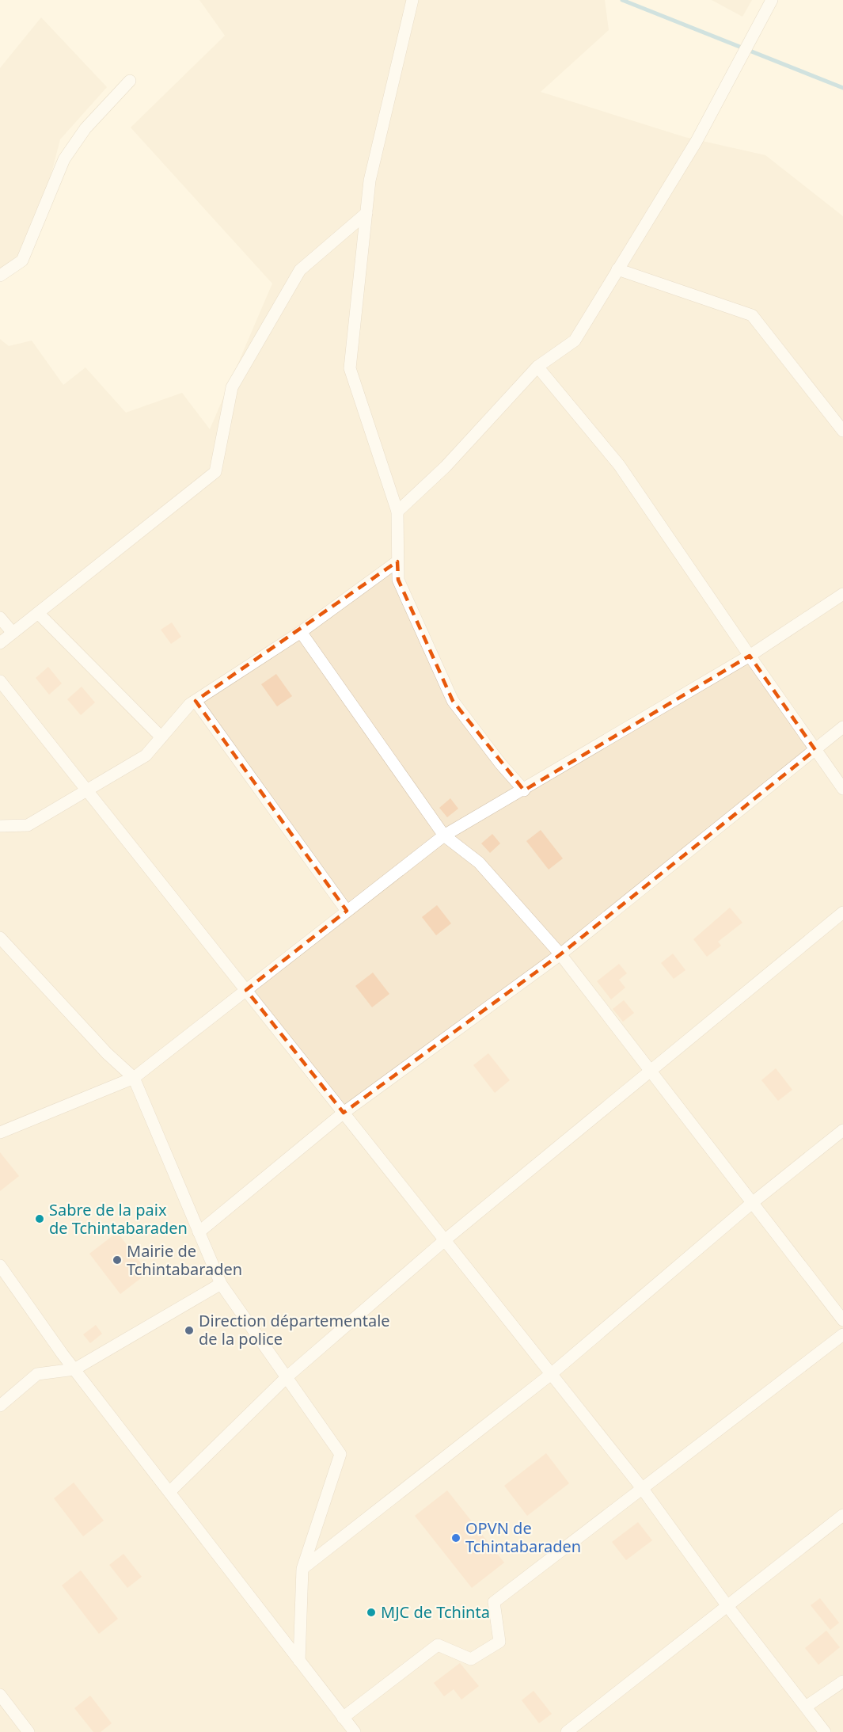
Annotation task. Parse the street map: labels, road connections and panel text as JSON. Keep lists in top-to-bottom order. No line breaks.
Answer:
{"places":["Sabre de la paix de Tchintabaraden","Mairie de Tchintabaraden","Direction départementale de la police","OPVN de Tchintabaraden","MJC de Tchinta"]}
